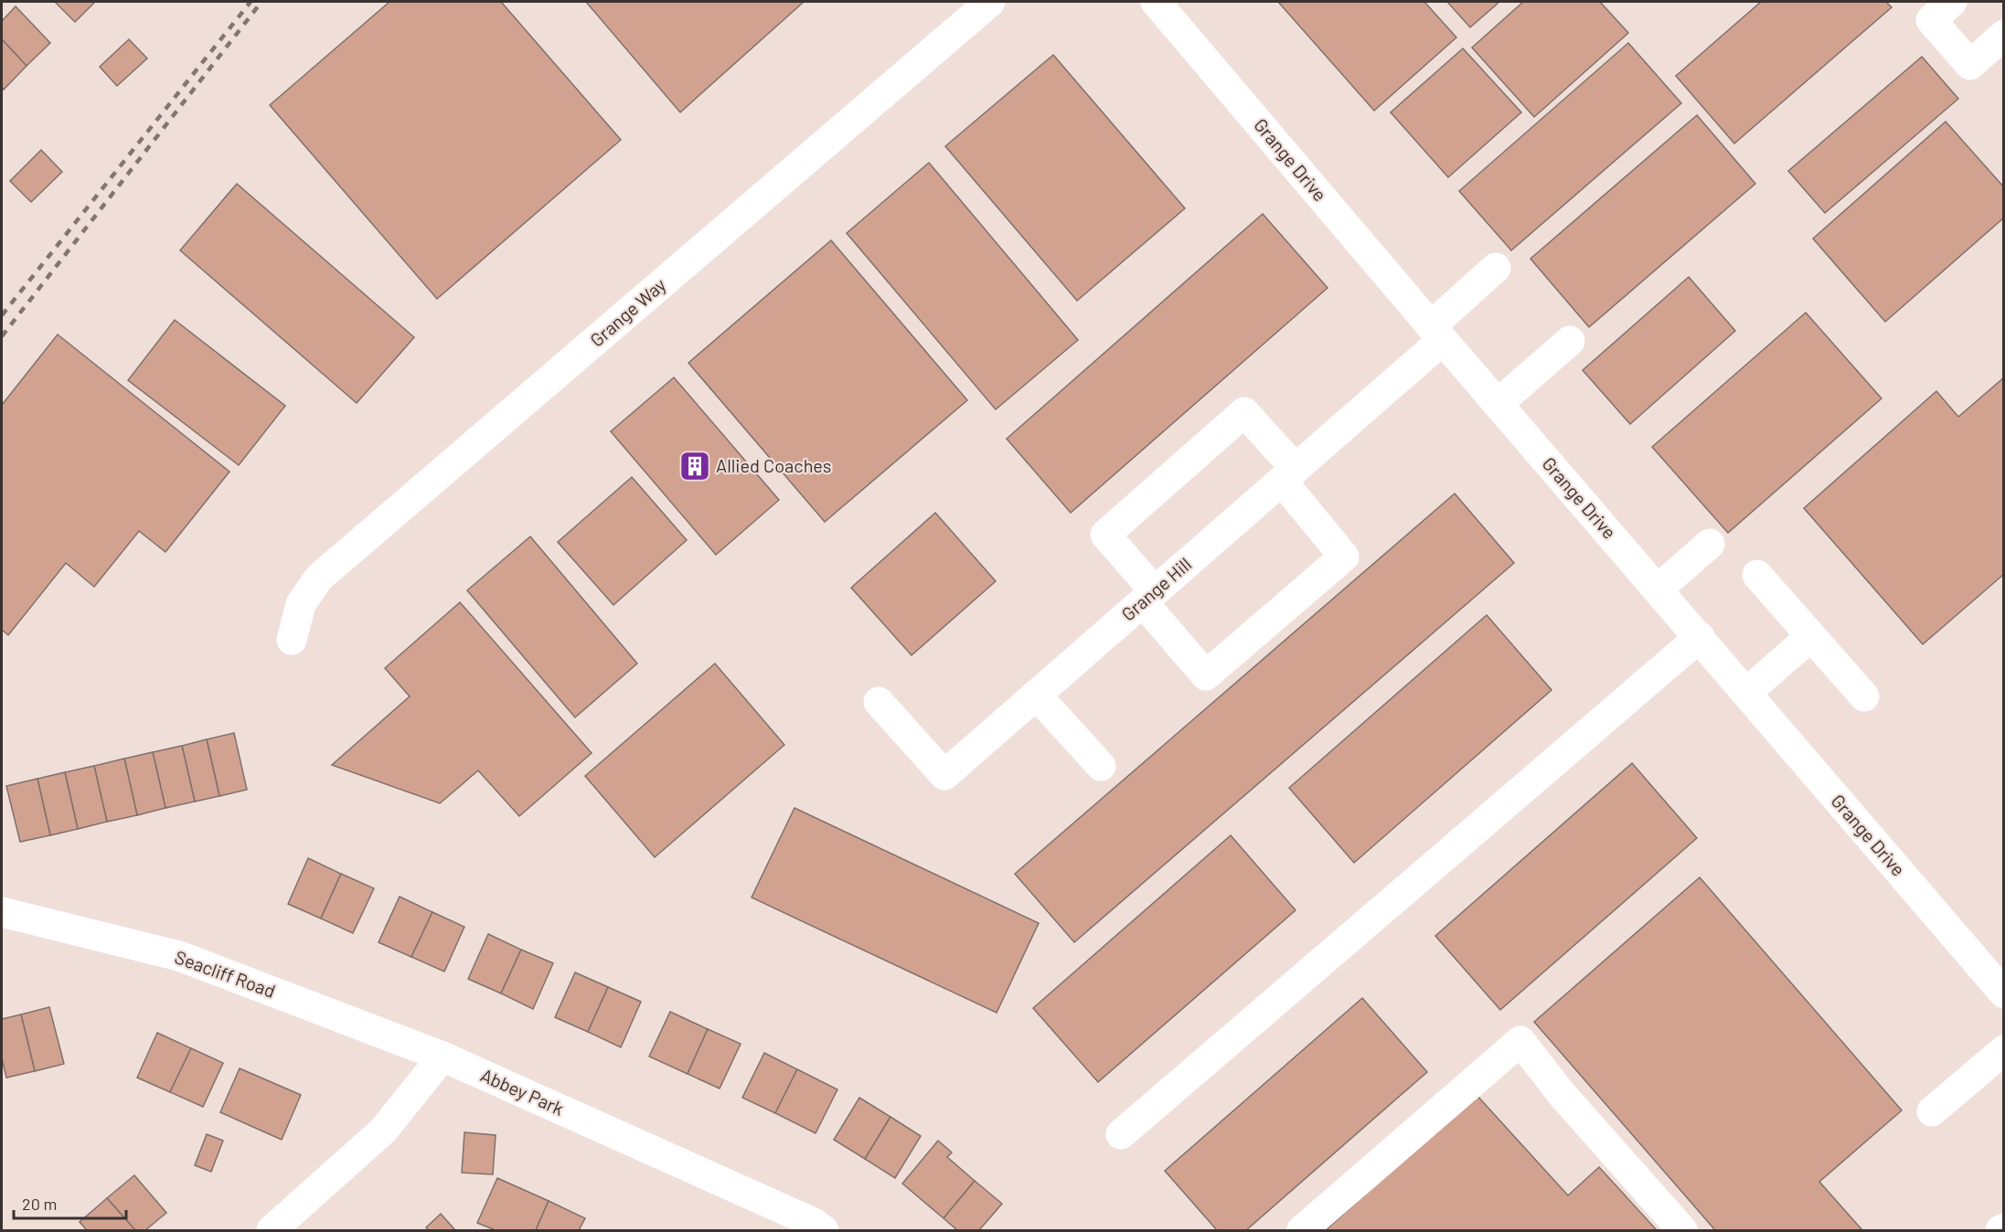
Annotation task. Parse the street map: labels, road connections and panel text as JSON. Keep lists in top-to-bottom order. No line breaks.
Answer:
{"streets":{"street":["Grange Drive","Grange Way","Grange Hill","Seacliff Road","Abbey Park"]},"crossings":[["Grange Drive","Grange Hill"],["Seacliff Road","Abbey Park"]],"places":{"building":["Allied Coaches"]},"scale_bar":"20 m"}
